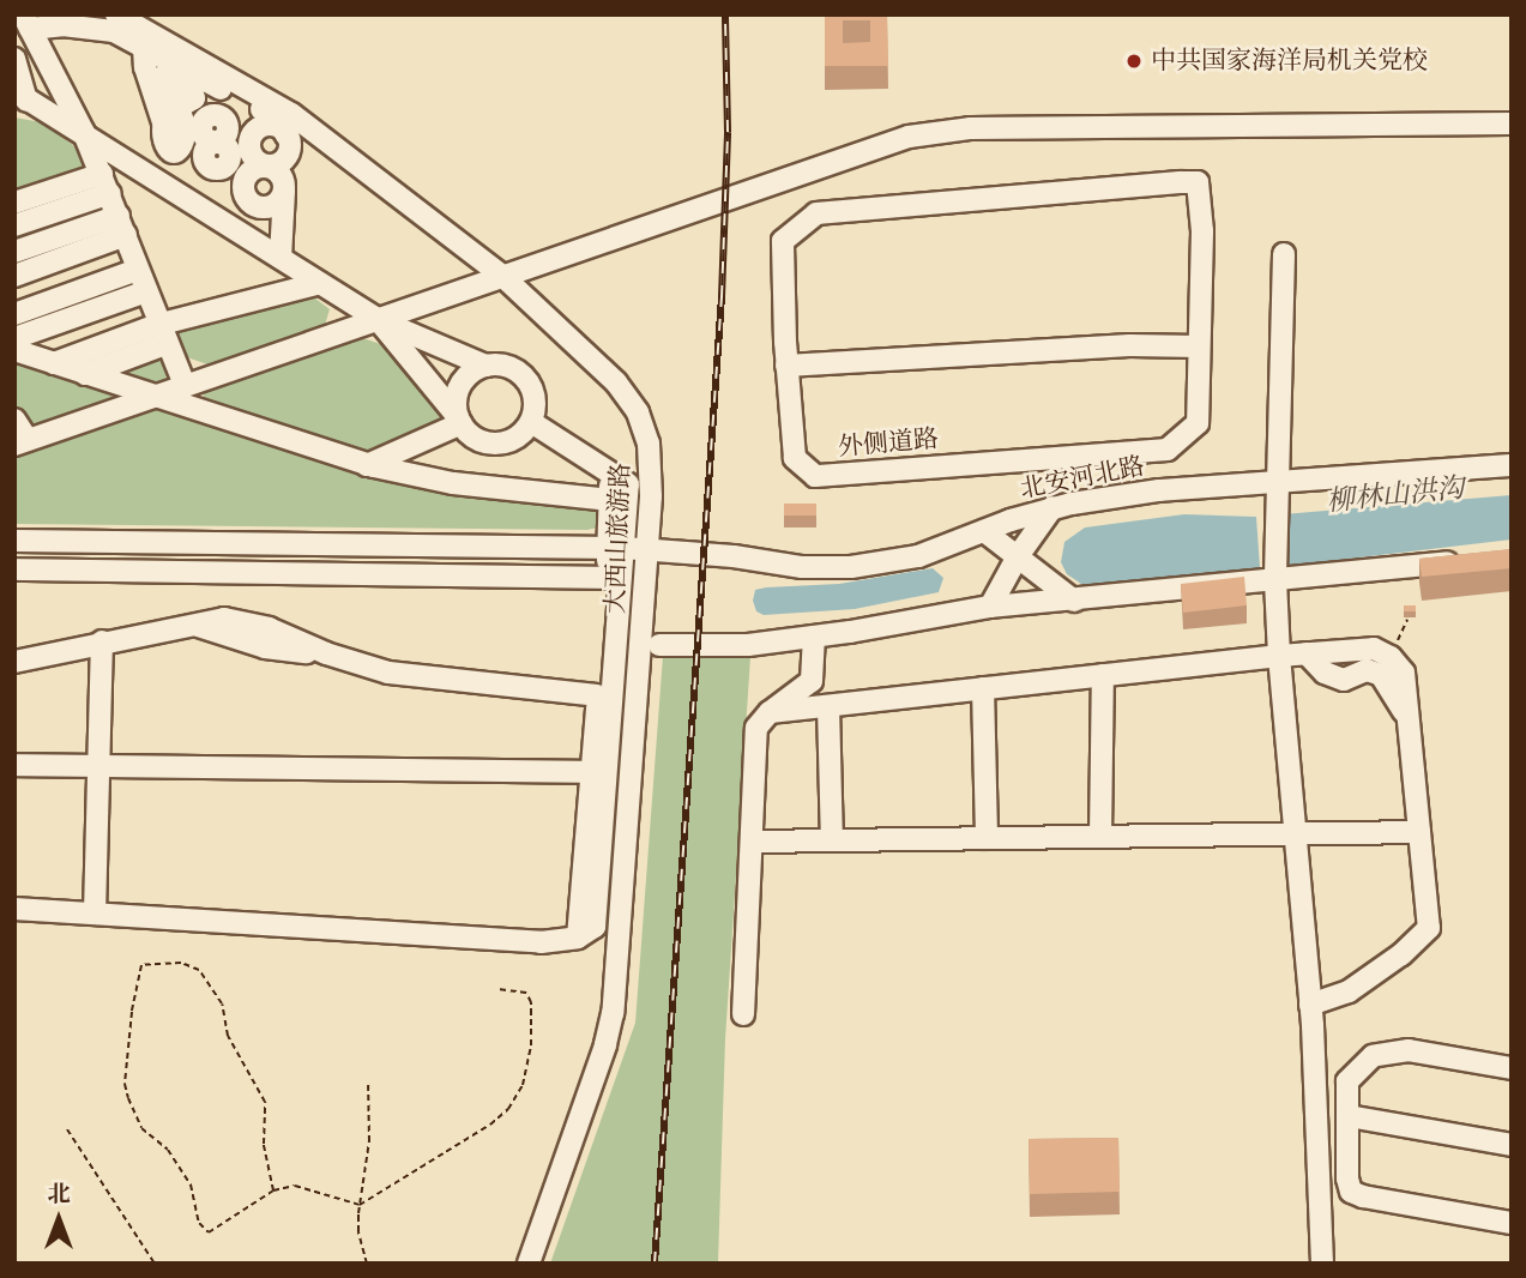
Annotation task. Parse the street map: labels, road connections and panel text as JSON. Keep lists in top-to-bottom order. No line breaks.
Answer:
{"streets":{"street":["外侧道路","北安河北路","大西山旅游路"]},"crossings":[["北安河北路","大西山旅游路"]],"water":["柳林山洪沟"],"places":["中共国家海洋局机关党校"],"north":"top"}
